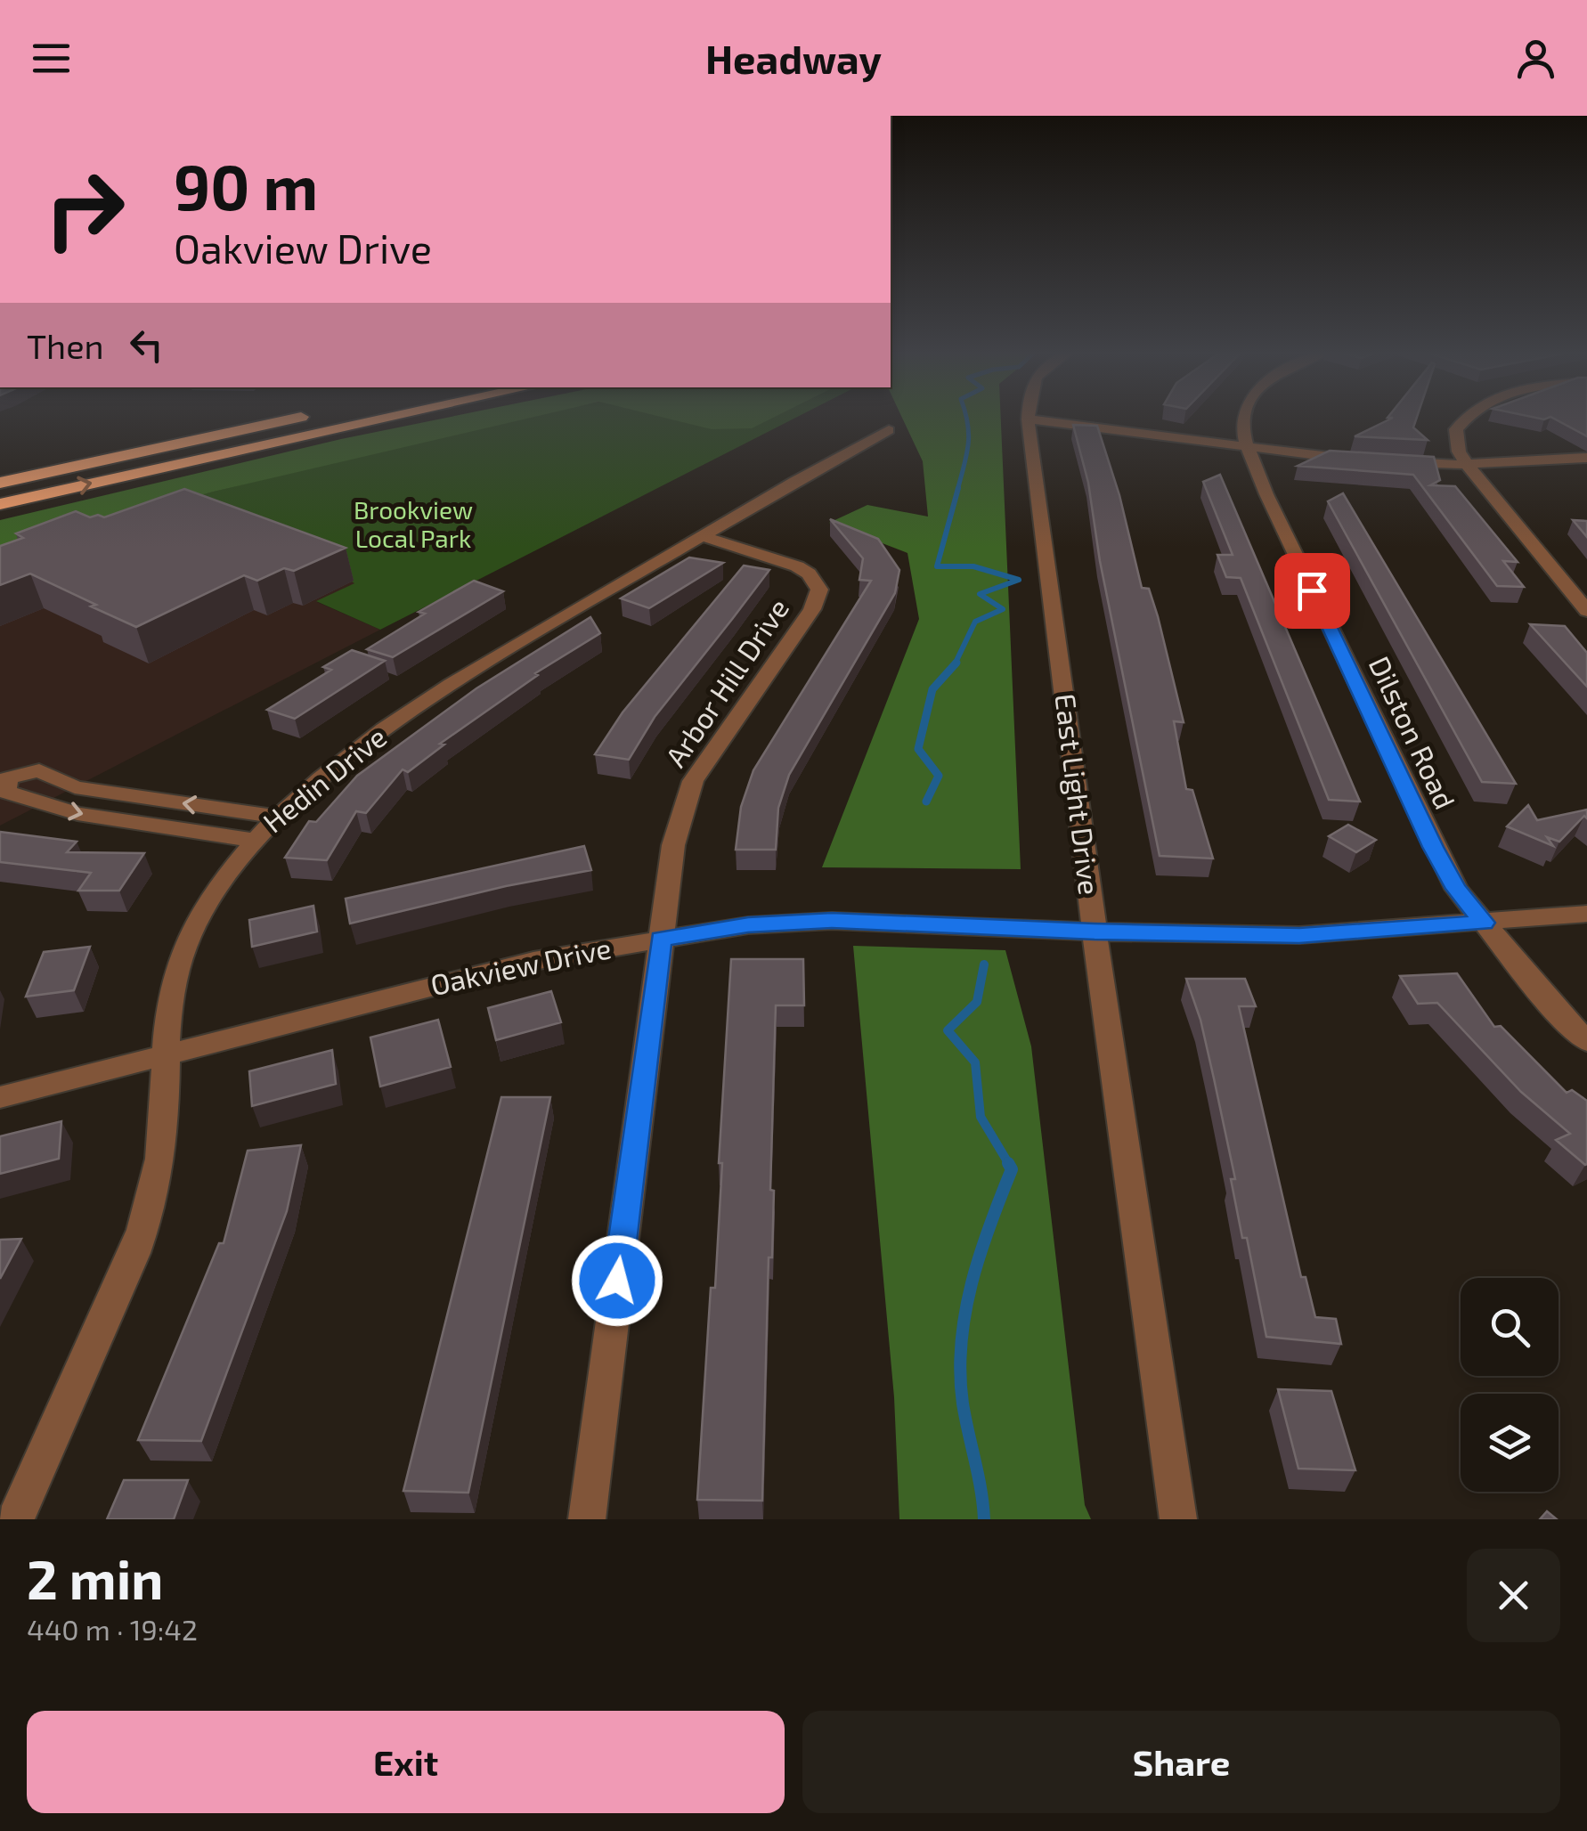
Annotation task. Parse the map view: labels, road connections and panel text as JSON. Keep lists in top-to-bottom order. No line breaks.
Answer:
{"streets":{"street":["Arbor Hill Drive","Dilston Road","Hedin Drive","East Light Drive","Oakview Drive"]},"crossings":[["Arbor Hill Drive","Hedin Drive"],["Arbor Hill Drive","Oakview Drive"],["Dilston Road","Oakview Drive"],["Hedin Drive","Oakview Drive"],["East Light Drive","Oakview Drive"]],"parks":["Brookview Local Park"],"page":{"header":"Headway","turn":["90 m","Oakview Drive"],"then":"Then","heading":["2 min","440 m · 19:42"],"buttons":["Exit","Share"]}}
